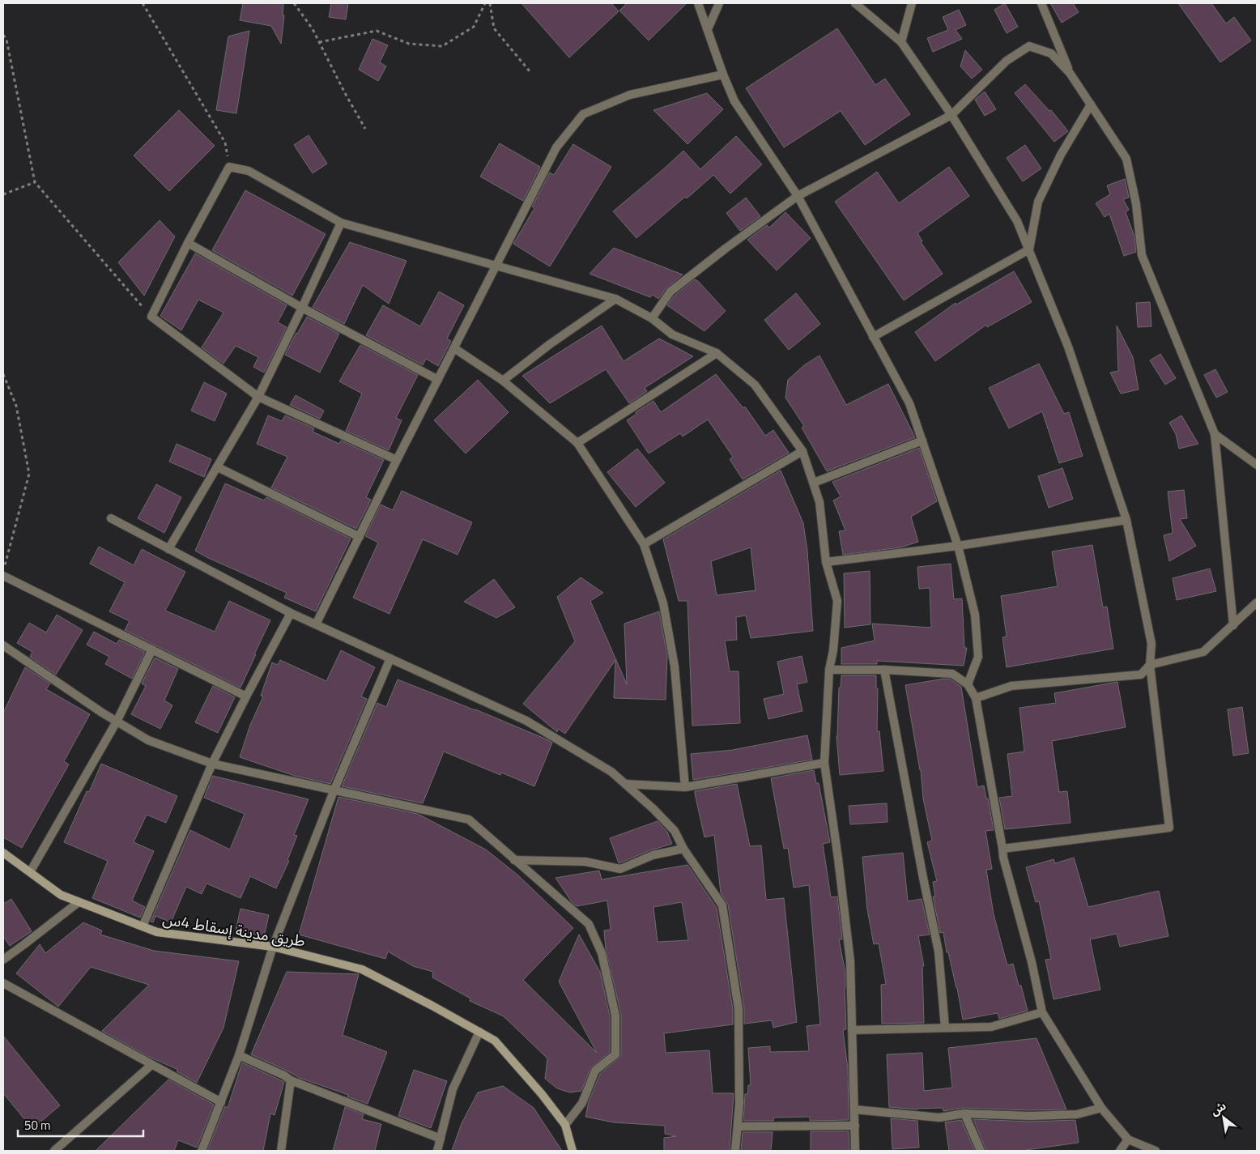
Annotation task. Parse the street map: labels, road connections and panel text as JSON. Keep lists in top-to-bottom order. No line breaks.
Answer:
{"streets":{"street":["طريق مدينة إسقاط 4س"]},"scale_bar":"50 m","north":"top left"}
